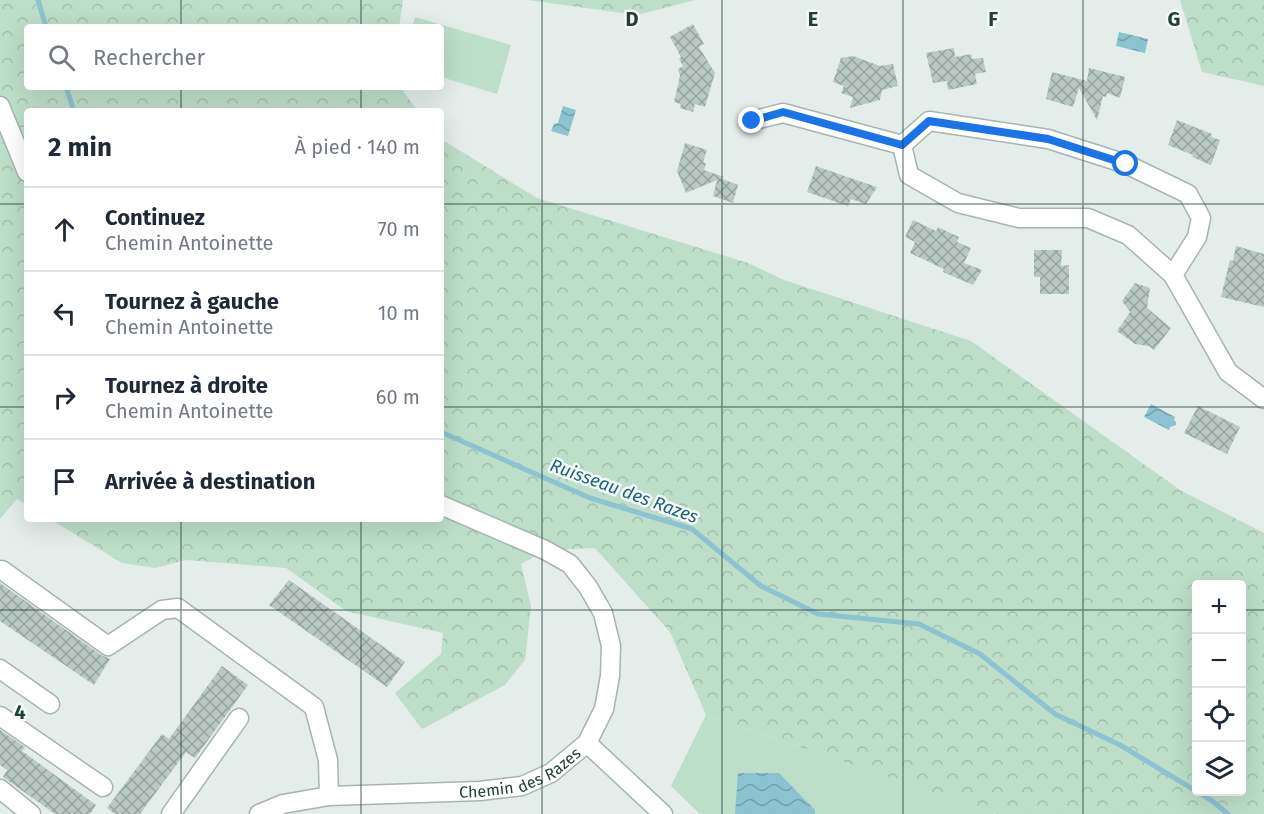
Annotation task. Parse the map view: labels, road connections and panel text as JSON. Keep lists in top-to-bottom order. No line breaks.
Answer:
{"streets":{"street":["Chemin des Razes"]},"water":["Ruisseau des Razes"],"page":{"search":"Rechercher","heading":["2 min","À pied · 140 m"],"list":[["Continuez","Chemin Antoinette","70 m"],["Tournez à gauche","Chemin Antoinette","10 m"],["Tournez à droite","Chemin Antoinette","60 m"],"Arrivée à destination"],"map_buttons":["+","−"]},"grid":{"columns":["D","E","F","G"],"rows":["4"]}}
